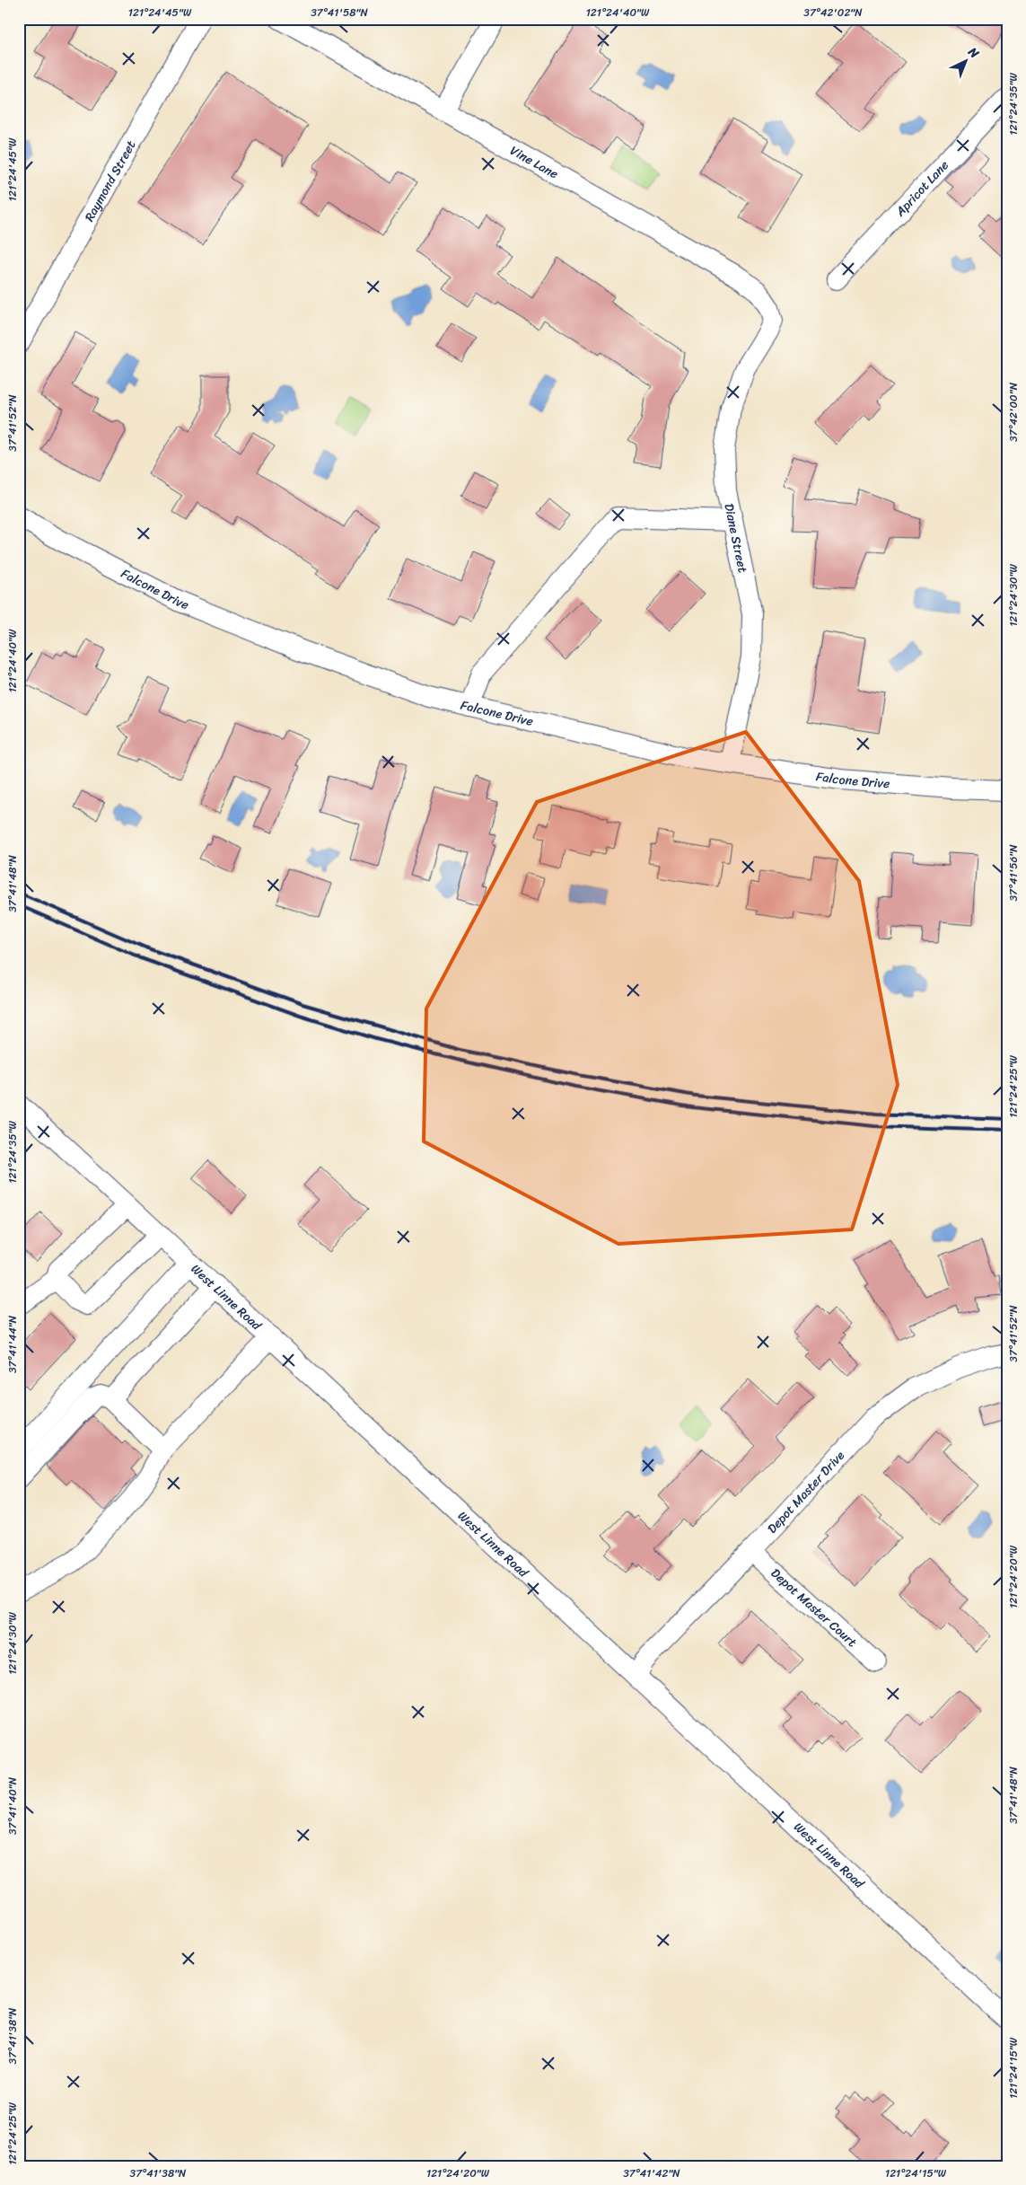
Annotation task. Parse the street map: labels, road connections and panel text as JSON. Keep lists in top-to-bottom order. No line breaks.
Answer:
{"streets":{"street":["Vine Lane","Raymond Street","Apricot Lane","Diane Street","Falcone Drive","West Linne Road","Depot Master Drive","Depot Master Court"]},"crossings":[["Vine Lane","Diane Street"],["Diane Street","Falcone Drive"],["West Linne Road","Depot Master Drive"],["Depot Master Drive","Depot Master Court"]],"north":"top right","coordinates":["121°24'45\"W","37°41'58\"N","121°24'40\"W","37°42'02\"N","121°24'35\"W","37°42'00\"N","37°41'52\"N","121°24'30\"W","37°41'56\"N","37°41'48\"N","121°24'25\"W","37°41'44\"N","121°24'20\"W","37°41'40\"N","37°41'38\"N","121°24'15\"W","37°41'42\"N"]}
